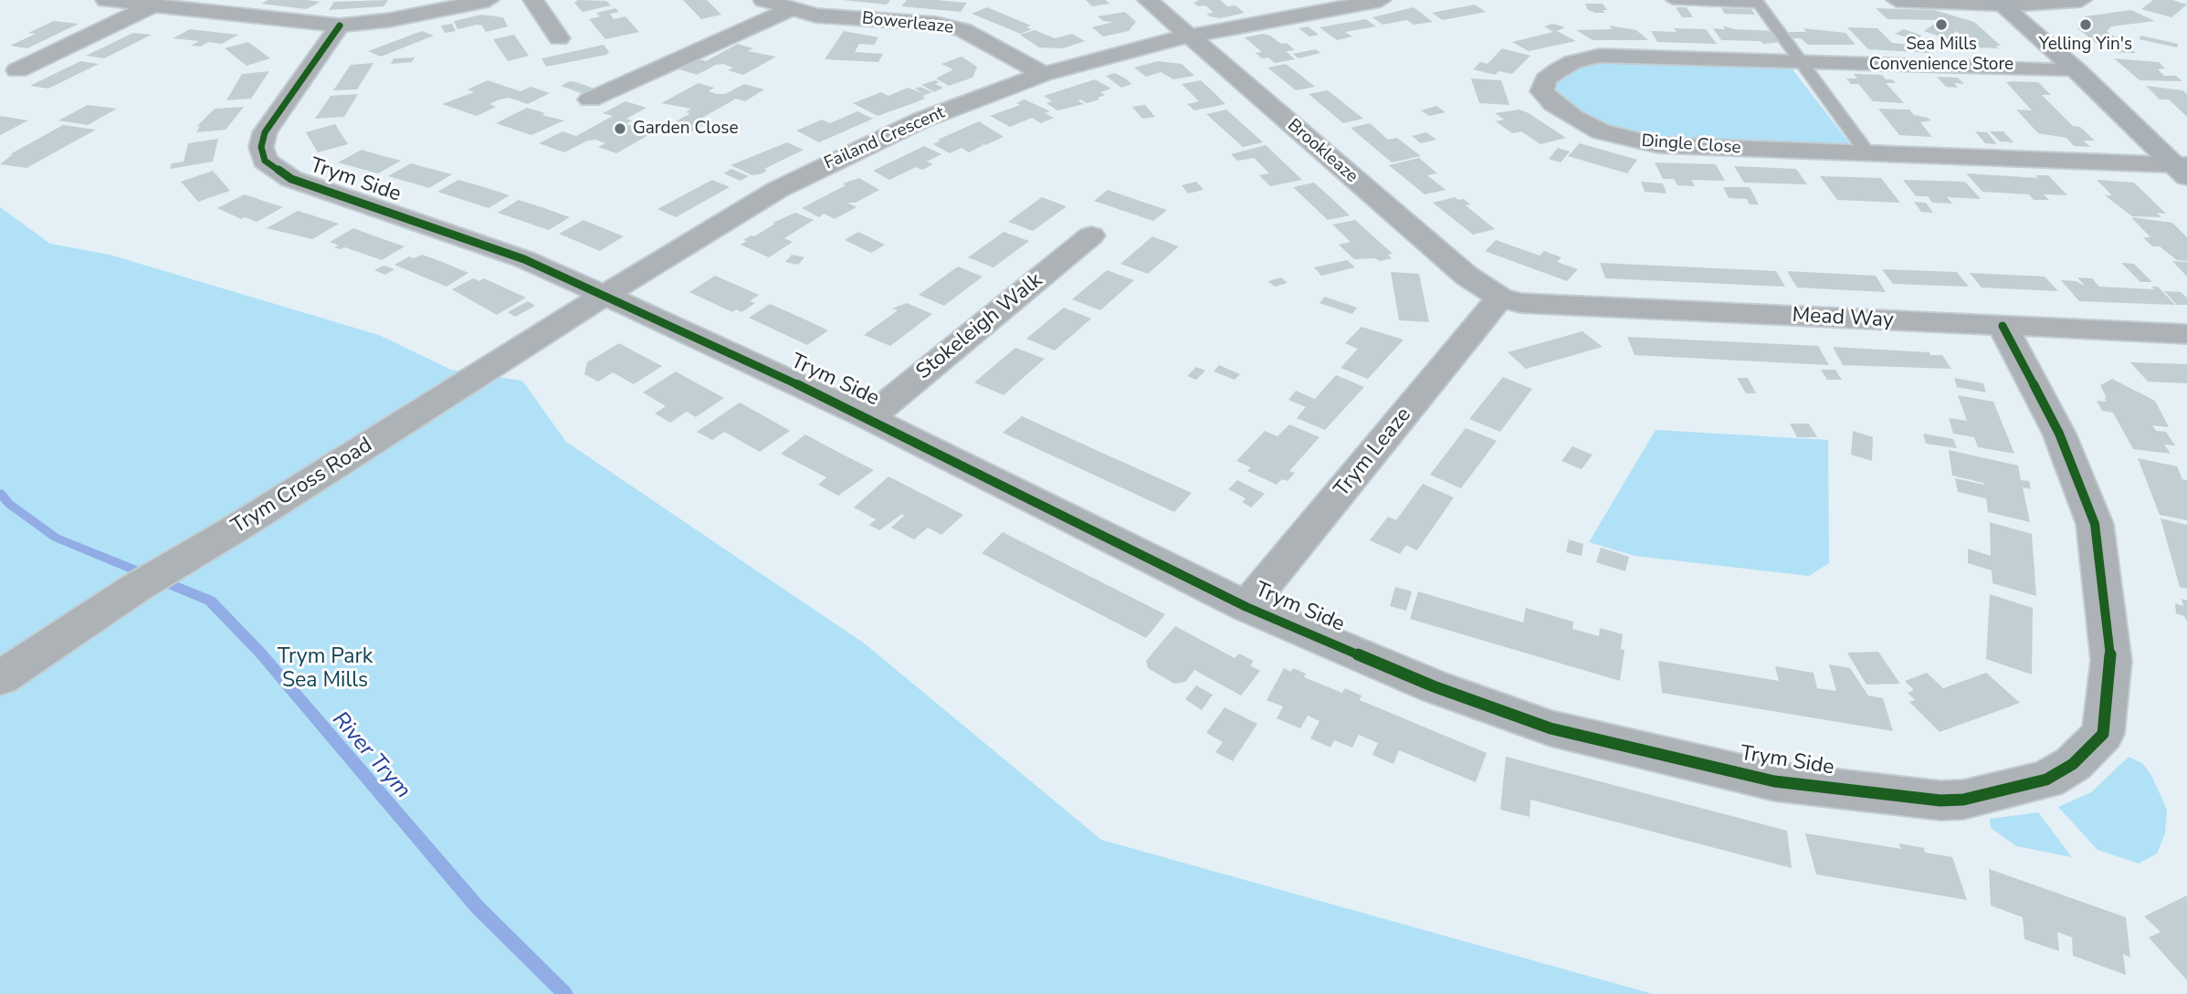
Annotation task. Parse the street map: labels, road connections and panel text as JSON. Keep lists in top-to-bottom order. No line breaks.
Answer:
{"streets":{"street":["Bowerleaze","Failand Crescent","Dingle Close","Brookleaze","Trym Side","Mead Way","Stokeleigh Walk","Trym Leaze","Trym Cross Road"]},"crossings":[["Bowerleaze","Failand Crescent"],["Failand Crescent","Brookleaze"],["Failand Crescent","Trym Side"],["Failand Crescent","Trym Cross Road"],["Brookleaze","Mead Way"],["Brookleaze","Trym Leaze"],["Trym Side","Mead Way"],["Trym Side","Stokeleigh Walk"],["Trym Side","Trym Leaze"],["Trym Side","Trym Cross Road"],["Mead Way","Trym Leaze"]],"water":["River Trym"],"parks":["Trym Park Sea Mills"],"places":["Sea Mills Convenience Store","Yelling Yin's","Garden Close"]}
